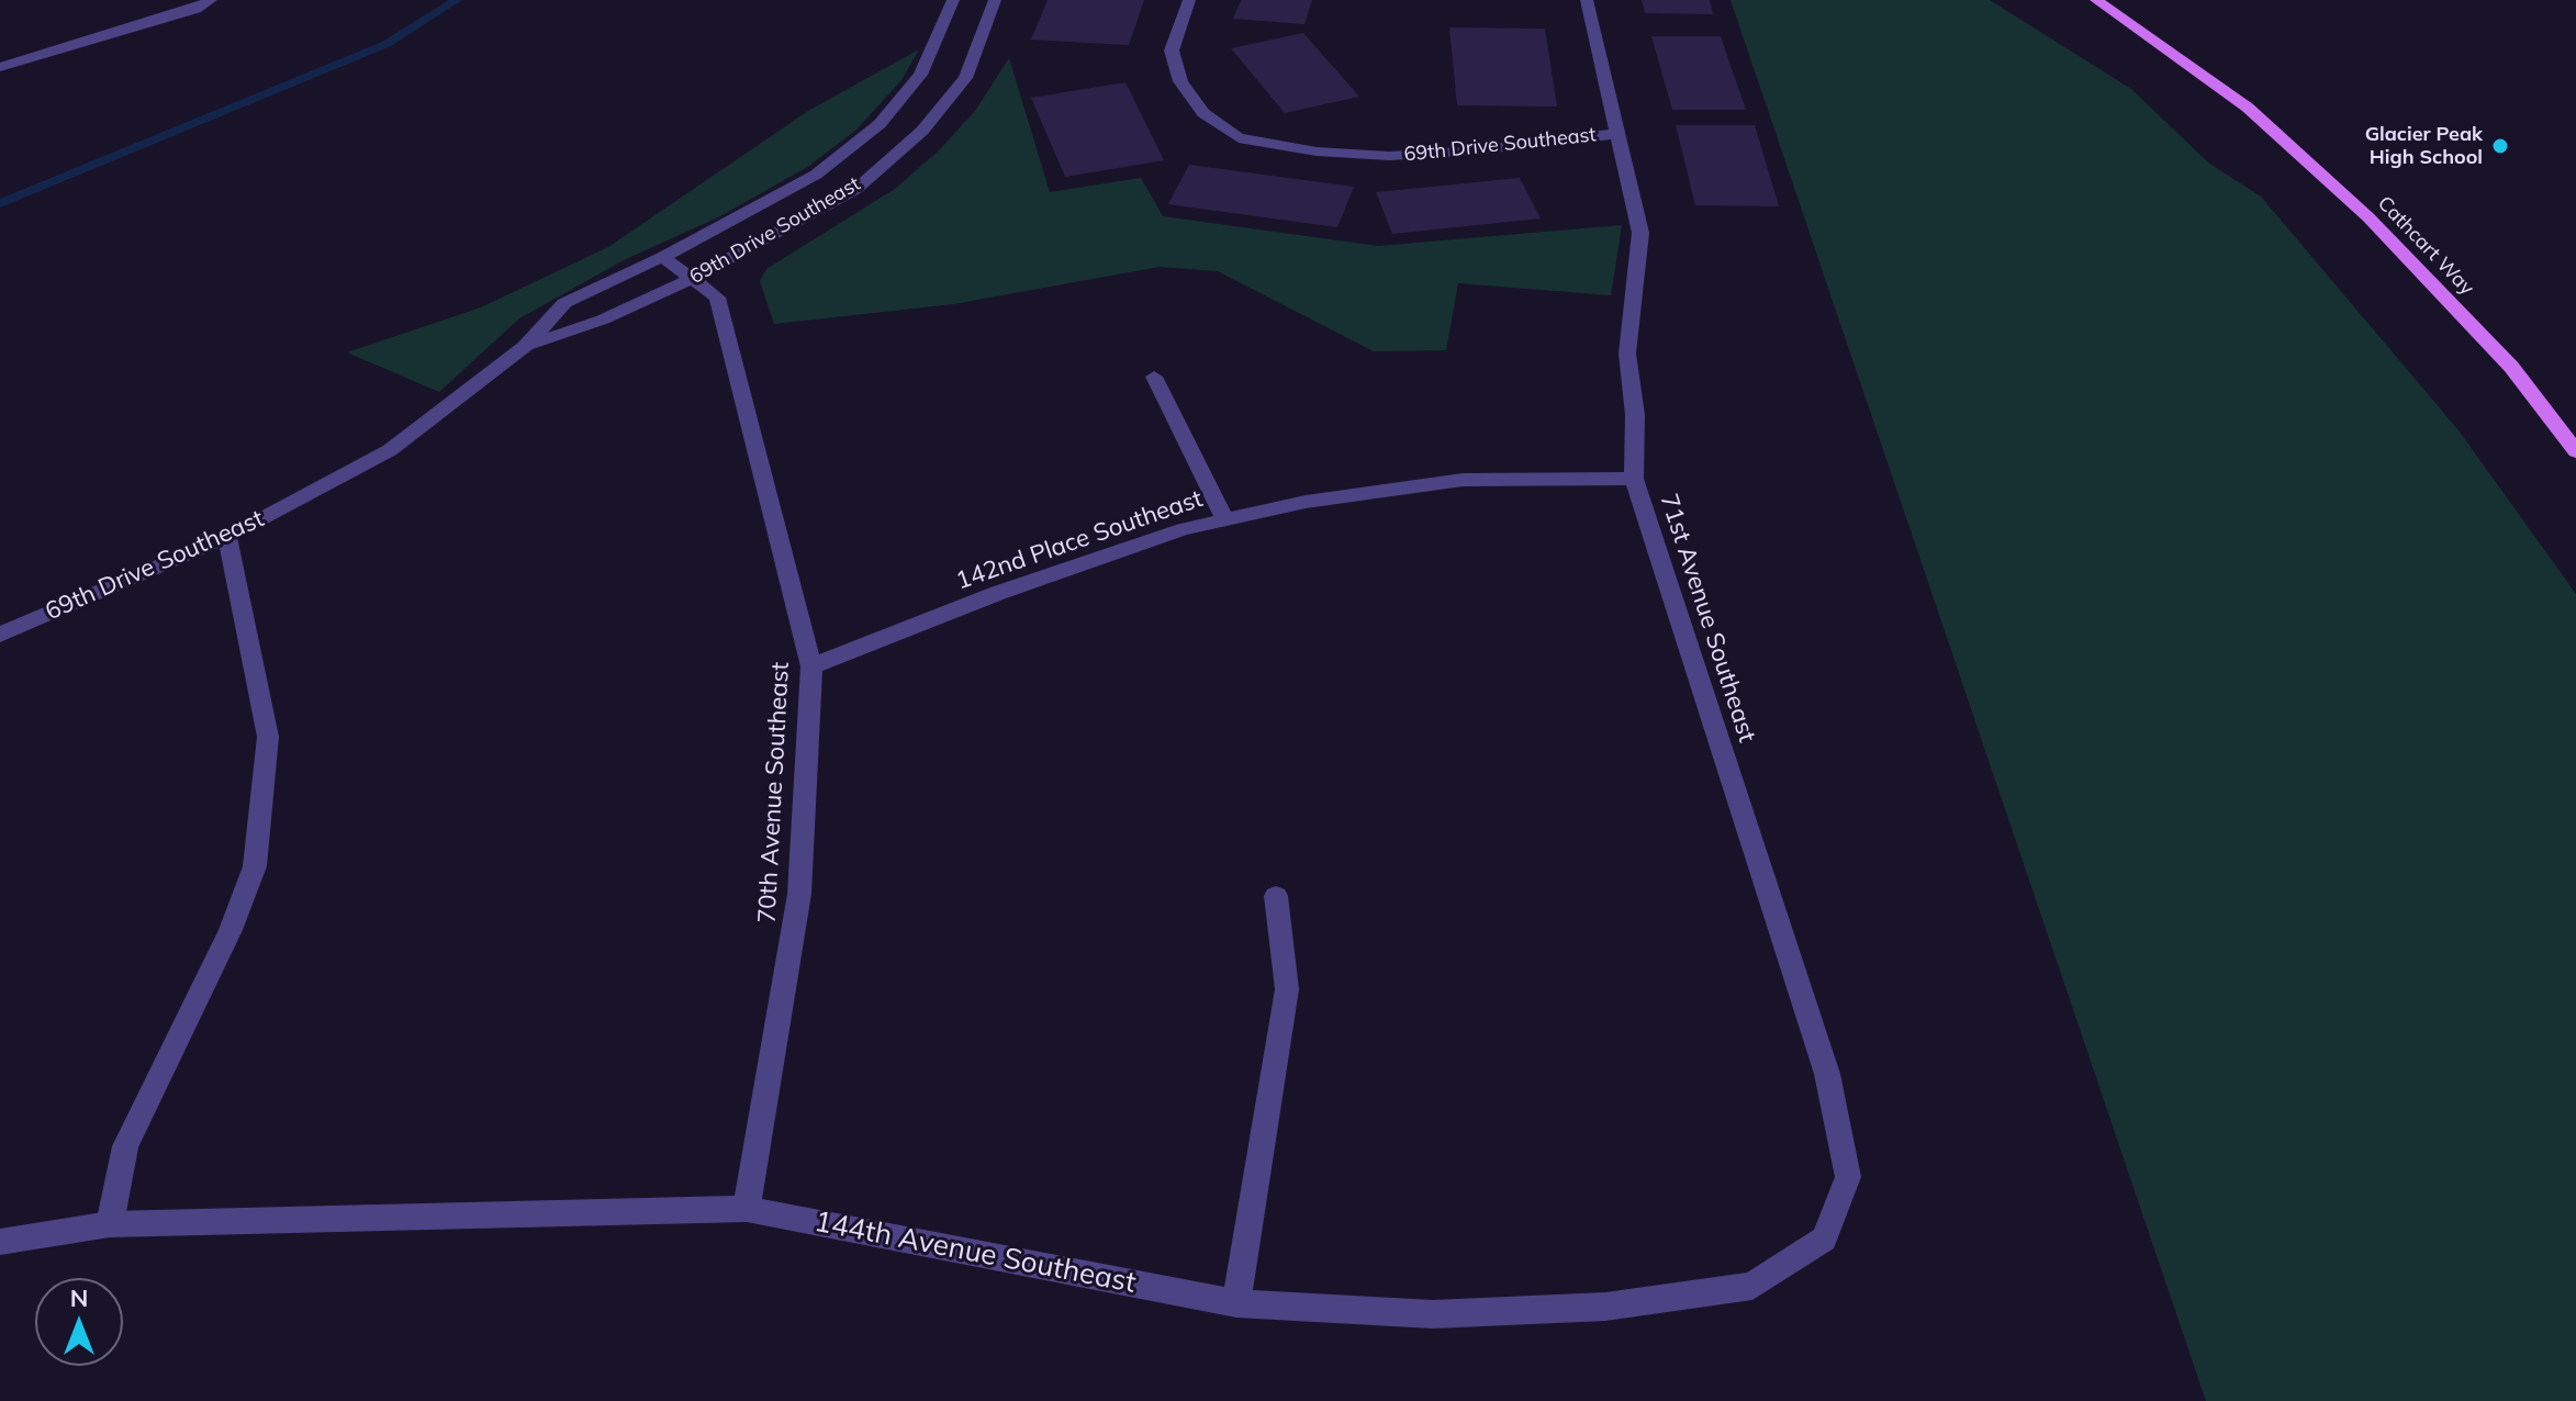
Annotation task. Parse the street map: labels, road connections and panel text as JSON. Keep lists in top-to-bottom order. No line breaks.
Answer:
{"streets":{"main road":["Cathcart Way"],"street":["69th Drive Southeast","142nd Place Southeast","71st Avenue Southeast","70th Avenue Southeast","144th Avenue Southeast"]},"crossings":[["69th Drive Southeast","71st Avenue Southeast"],["69th Drive Southeast","70th Avenue Southeast"],["142nd Place Southeast","71st Avenue Southeast"],["142nd Place Southeast","70th Avenue Southeast"],["71st Avenue Southeast","144th Avenue Southeast"],["70th Avenue Southeast","144th Avenue Southeast"]],"places":["Glacier Peak High School"],"north":"top"}
